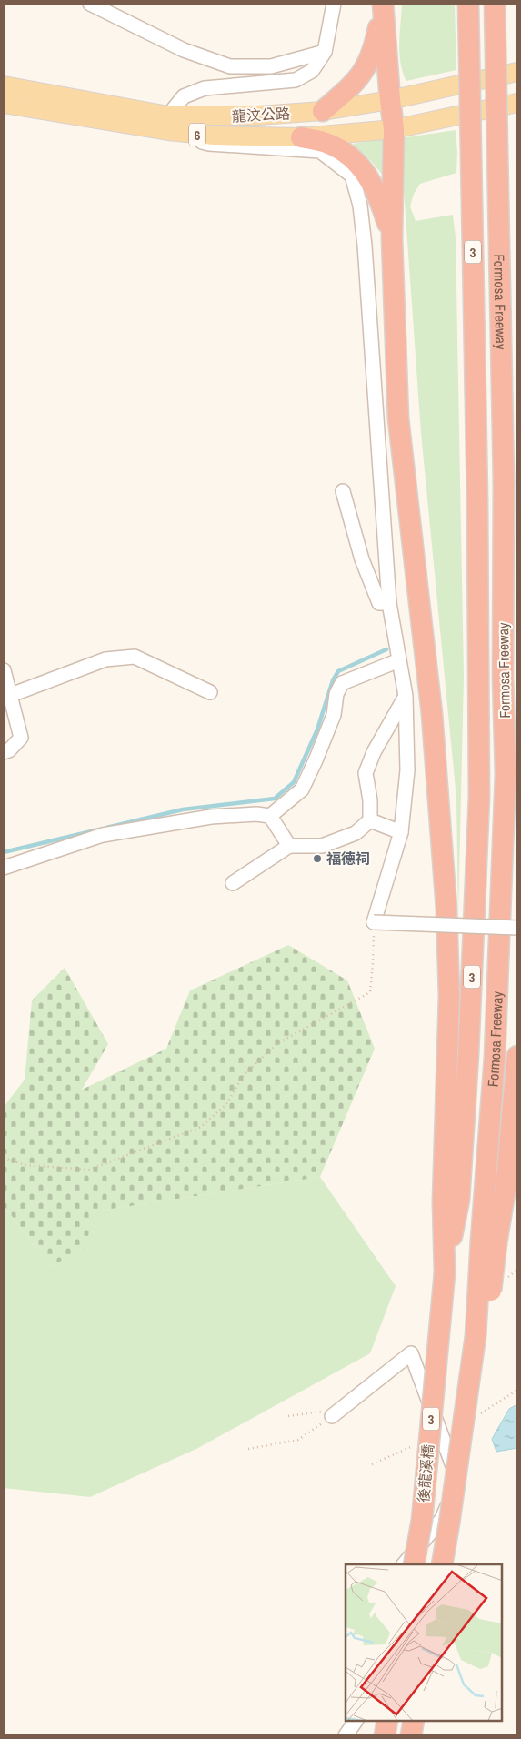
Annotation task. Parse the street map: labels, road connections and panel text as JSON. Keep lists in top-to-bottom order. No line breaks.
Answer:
{"streets":{"highway":["3","Formosa Freeway","後龍溪橋"],"main road":["龍汶公路","6"]},"crossings":[["Formosa Freeway","後龍溪橋"]],"places":["福德祠"]}
